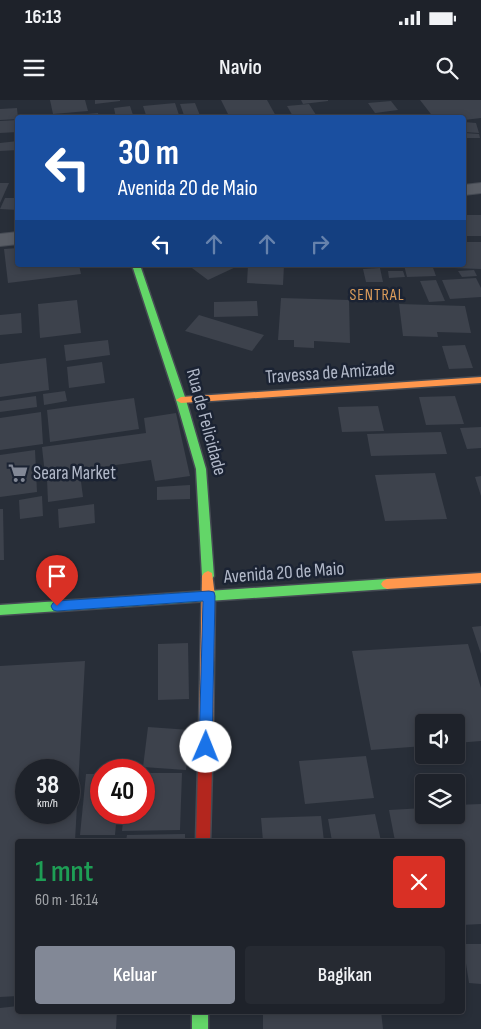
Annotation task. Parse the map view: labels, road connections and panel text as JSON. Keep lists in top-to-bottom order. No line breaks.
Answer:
{"streets":{"street":["Travessa de Amizade","Rua de Felicidade","Avenida 20 de Maio"]},"crossings":[["Travessa de Amizade","Rua de Felicidade"],["Rua de Felicidade","Avenida 20 de Maio"]],"districts":["SENTRAL"],"places":{"supermarket":["Seara Market"]},"page":{"status":"16:13","header":"Navio","turn":["30 m","Avenida 20 de Maio"],"speed":"38 km/h","limit":"40","heading":["1 mnt","60 m · 16:14"],"buttons":["Keluar","Bagikan"]}}
